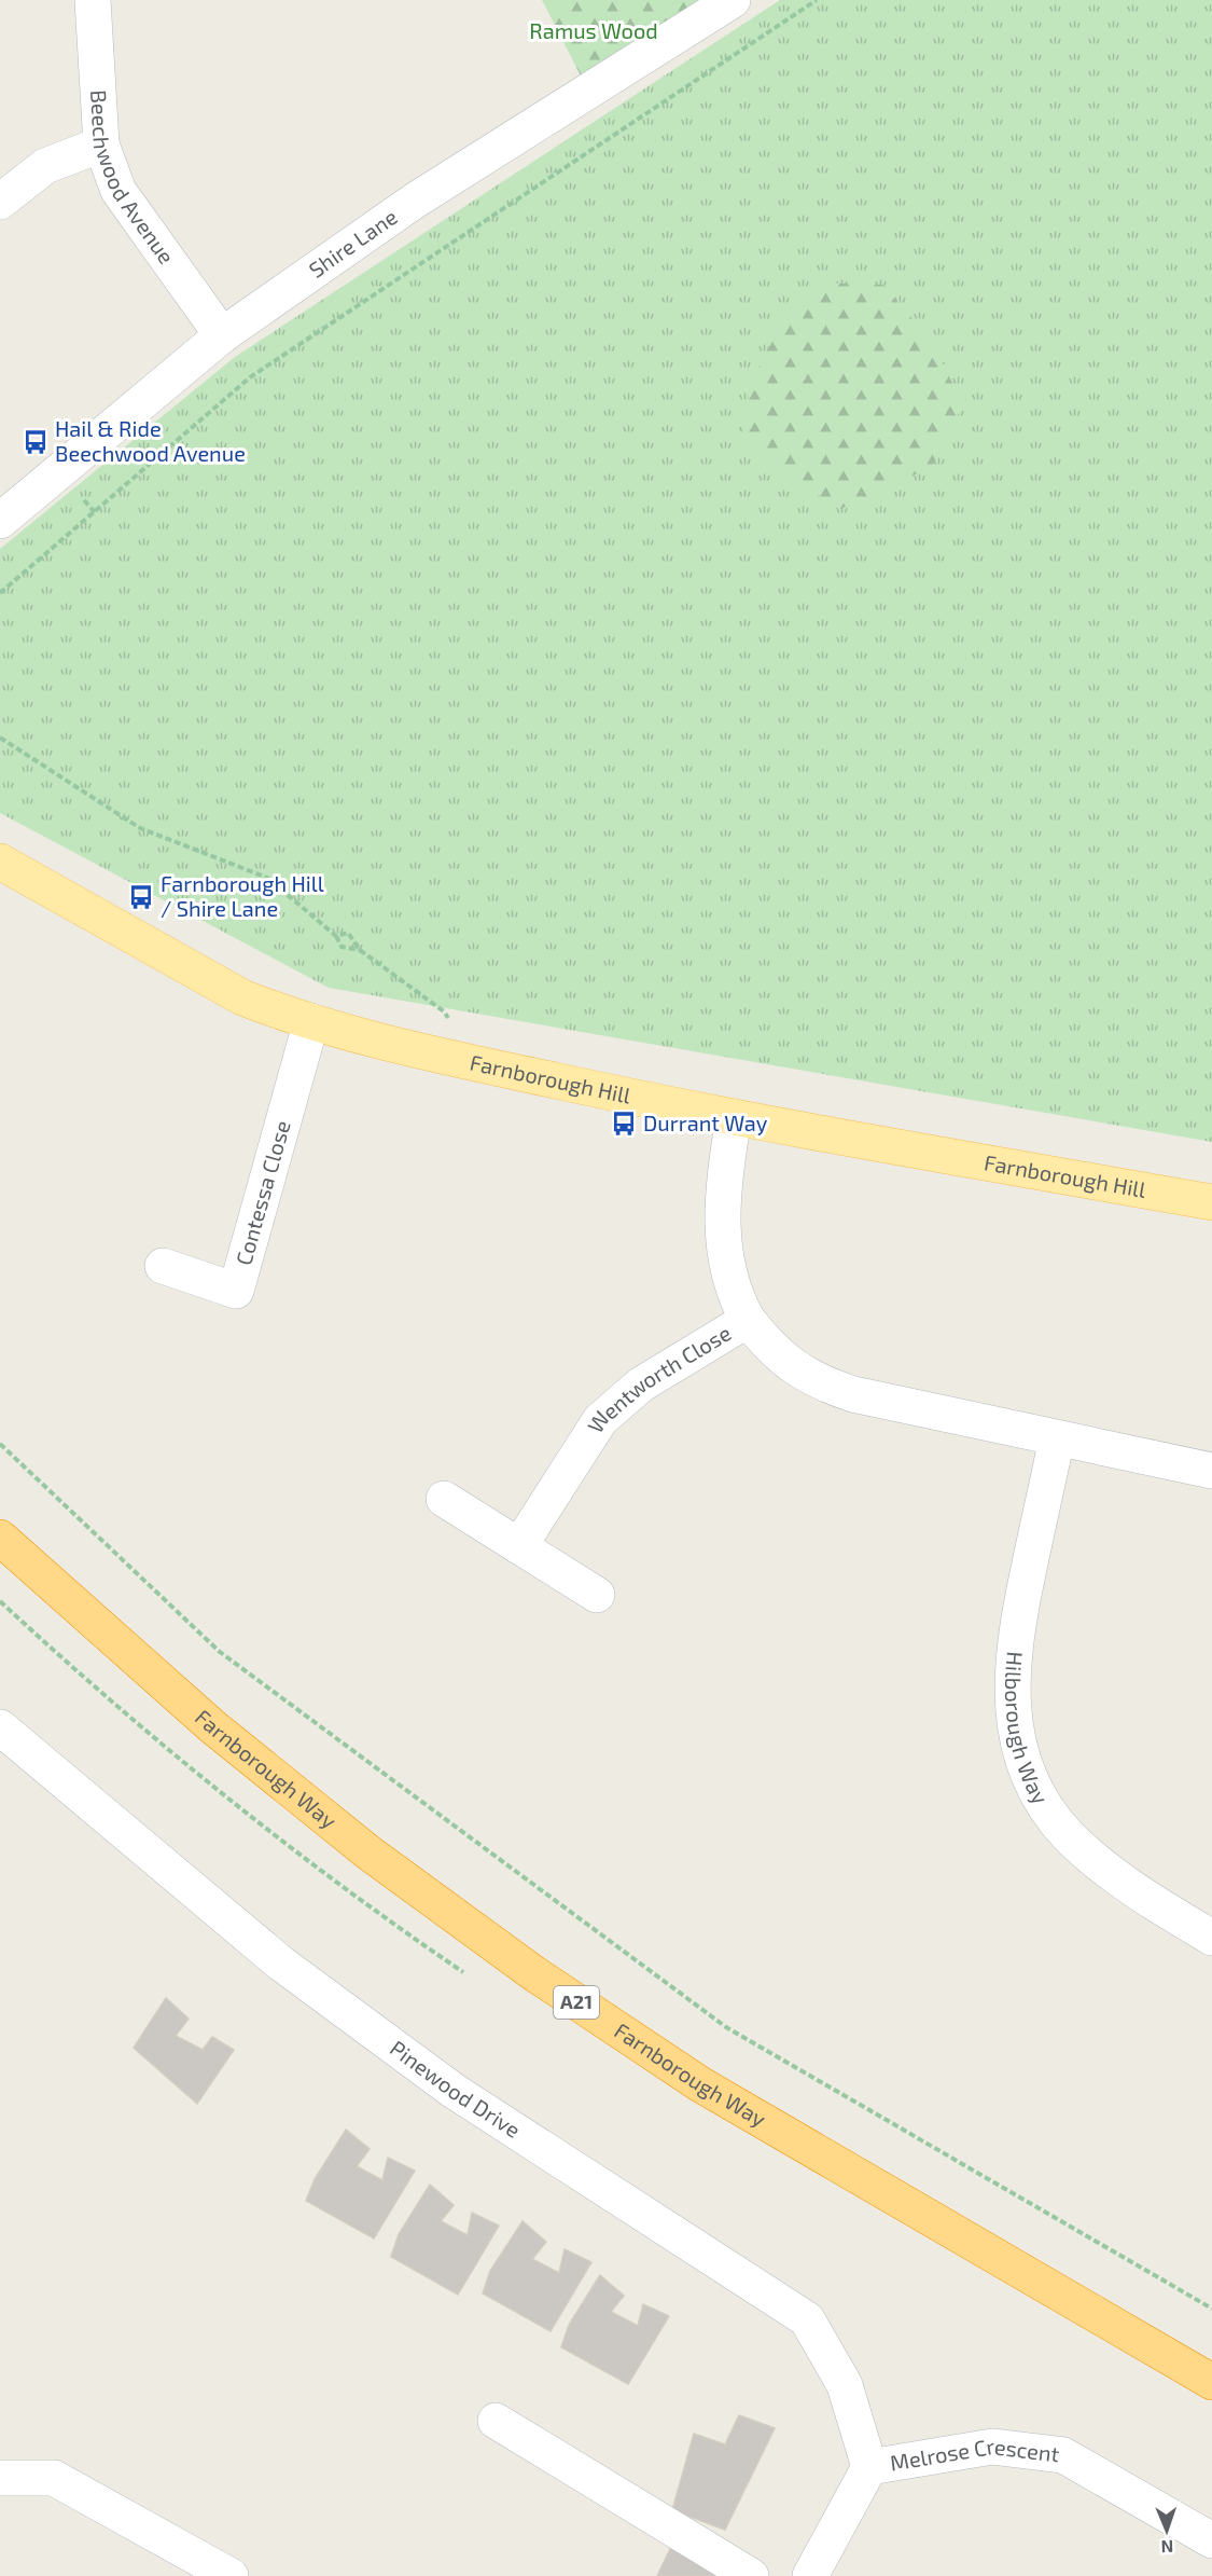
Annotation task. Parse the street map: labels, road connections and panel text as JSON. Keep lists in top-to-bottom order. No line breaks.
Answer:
{"streets":{"highway":["Farnborough Way","A21"],"main road":["Farnborough Hill"],"street":["Beechwood Avenue","Shire Lane","Contessa Close","Wentworth Close","Hilborough Way","Pinewood Drive","Melrose Crescent"]},"crossings":[["Beechwood Avenue","Shire Lane"],["Farnborough Hill","Contessa Close"],["Farnborough Hill","Wentworth Close"],["Pinewood Drive","Melrose Crescent"]],"parks":["Ramus Wood"],"places":{"bus stop":["Hail & Ride Beechwood Avenue","Farnborough Hill / Shire Lane","Durrant Way"]},"north":"bottom"}
